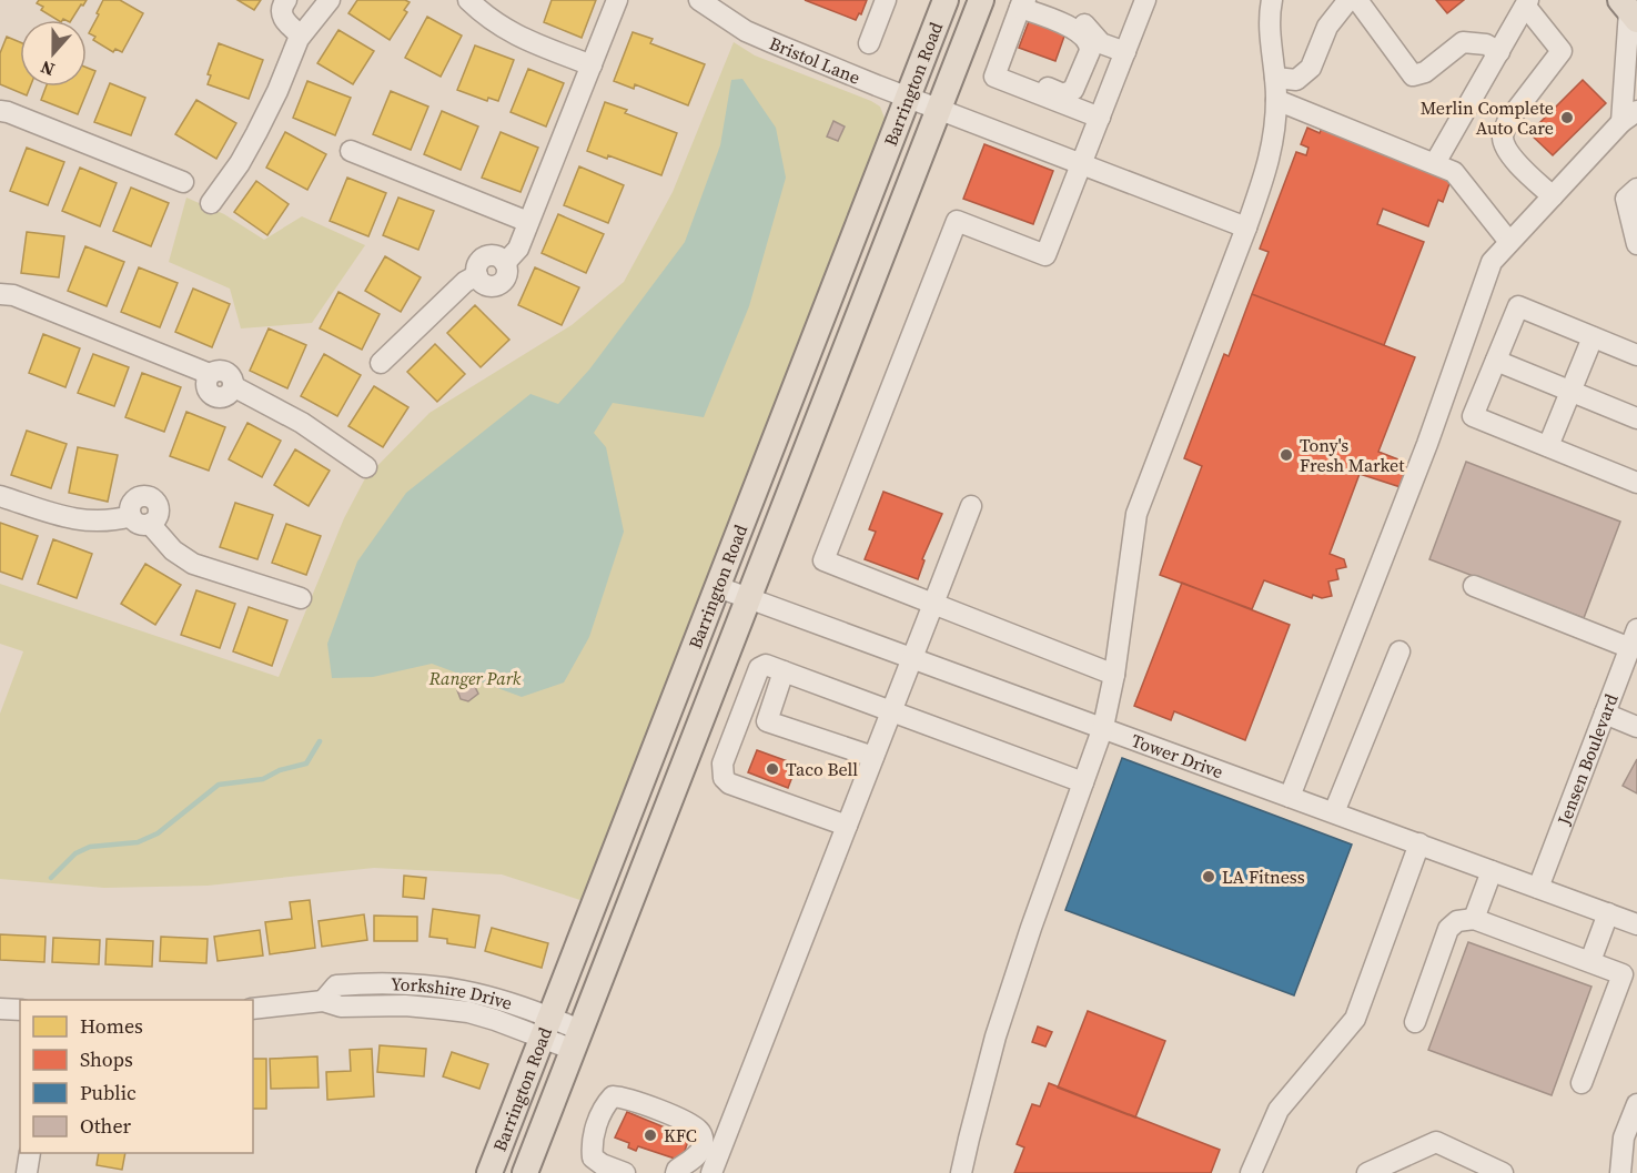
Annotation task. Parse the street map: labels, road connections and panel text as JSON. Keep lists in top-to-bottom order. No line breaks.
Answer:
{"streets":{"main road":["Barrington Road"],"street":["Bristol Lane","Tower Drive","Jensen Boulevard","Yorkshire Drive"]},"crossings":[["Bristol Lane","Barrington Road"],["Barrington Road","Tower Drive"],["Barrington Road","Yorkshire Drive"],["Tower Drive","Jensen Boulevard"]],"parks":["Ranger Park"],"places":["Merlin Complete Auto Care","Tony's Fresh Market","Taco Bell","LA Fitness","KFC"],"legend":["Homes","Shops","Public","Other"],"north":"bottom"}
